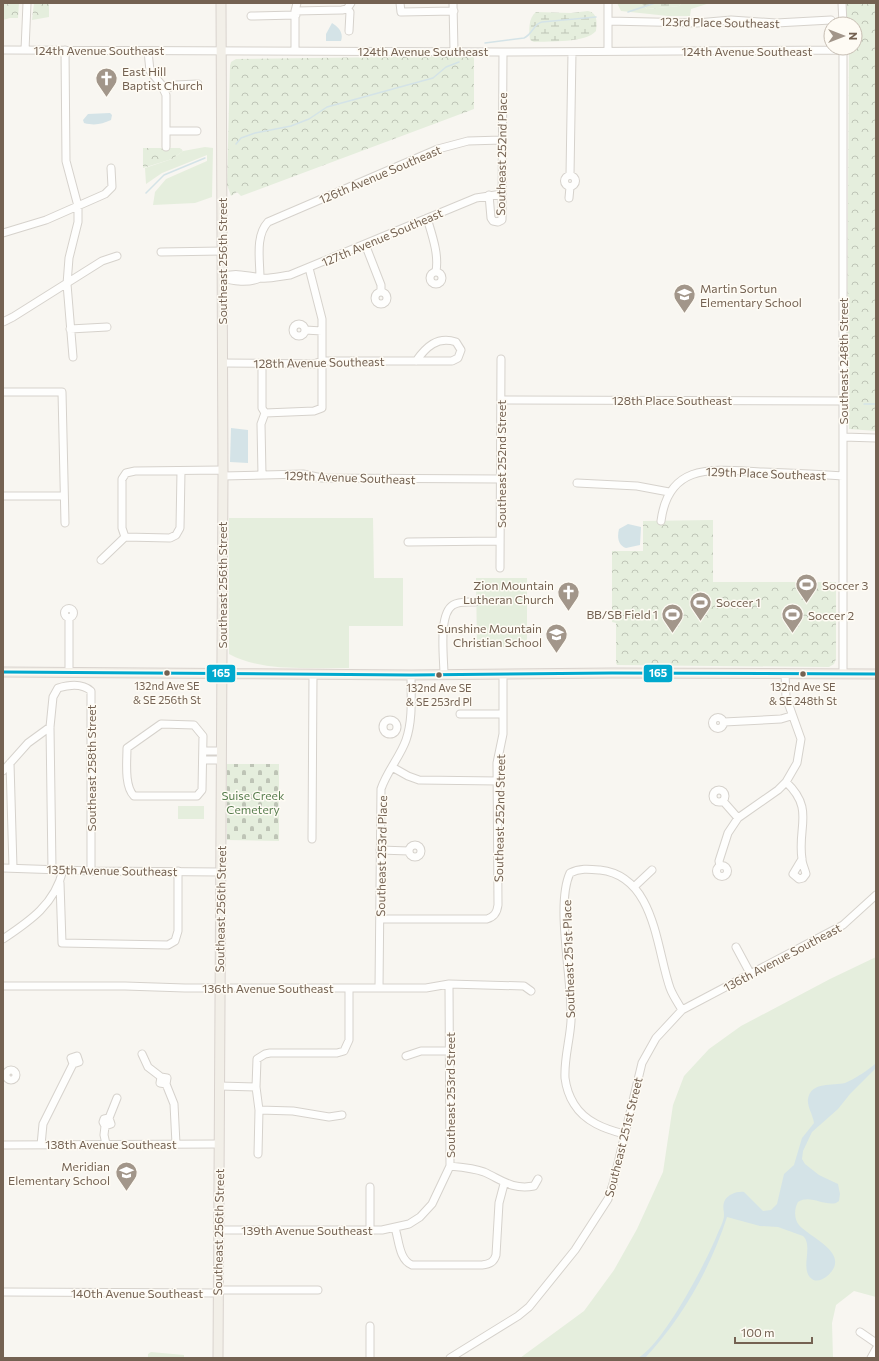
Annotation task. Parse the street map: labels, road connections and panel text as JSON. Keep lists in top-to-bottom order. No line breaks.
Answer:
{"streets":{"main road":["Southeast 256th Street"],"street":["123rd Place Southeast","124th Avenue Southeast","Southeast 252nd Place","126th Avenue Southeast","127th Avenue Southeast","Southeast 248th Street","128th Avenue Southeast","128th Place Southeast","Southeast 252nd Street","129th Place Southeast","129th Avenue Southeast","Southeast 258th Street","Southeast 253rd Place","135th Avenue Southeast","136th Avenue Southeast","Southeast 251st Place","Southeast 253rd Street","Southeast 251st Street","138th Avenue Southeast","139th Avenue Southeast","140th Avenue Southeast"]},"crossings":[["124th Avenue Southeast","Southeast 252nd Place"],["124th Avenue Southeast","Southeast 256th Street"],["Southeast 252nd Place","126th Avenue Southeast"],["Southeast 252nd Place","127th Avenue Southeast"],["126th Avenue Southeast","127th Avenue Southeast"],["127th Avenue Southeast","Southeast 256th Street"],["Southeast 256th Street","128th Avenue Southeast"],["Southeast 256th Street","129th Avenue Southeast"],["Southeast 256th Street","135th Avenue Southeast"],["Southeast 256th Street","136th Avenue Southeast"],["Southeast 256th Street","138th Avenue Southeast"],["Southeast 256th Street","139th Avenue Southeast"],["Southeast 256th Street","140th Avenue Southeast"],["Southeast 248th Street","128th Place Southeast"],["Southeast 248th Street","129th Place Southeast"],["128th Place Southeast","Southeast 252nd Street"],["Southeast 252nd Street","129th Avenue Southeast"],["Southeast 252nd Street","Southeast 253rd Place"],["Southeast 258th Street","135th Avenue Southeast"],["Southeast 253rd Place","136th Avenue Southeast"],["136th Avenue Southeast","Southeast 253rd Street"],["136th Avenue Southeast","Southeast 251st Street"],["Southeast 251st Place","Southeast 251st Street"],["Southeast 253rd Street","139th Avenue Southeast"]],"parks":["Suise Creek Cemetery"],"places":{"church":["East Hill Baptist Church","Zion Mountain Lutheran Church"],"school or university":["Martin Sortun Elementary School","Sunshine Mountain Christian School","Meridian Elementary School"],"sports":["Soccer 3","Soccer 1","BB/SB Field 1","Soccer 2"],"other":["132nd Ave SE & SE 256th St","132nd Ave SE & SE 248th St","132nd Ave SE & SE 253rd Pl"]},"lines":["transit line 165"],"scale_bar":"100 m","north":"right"}
